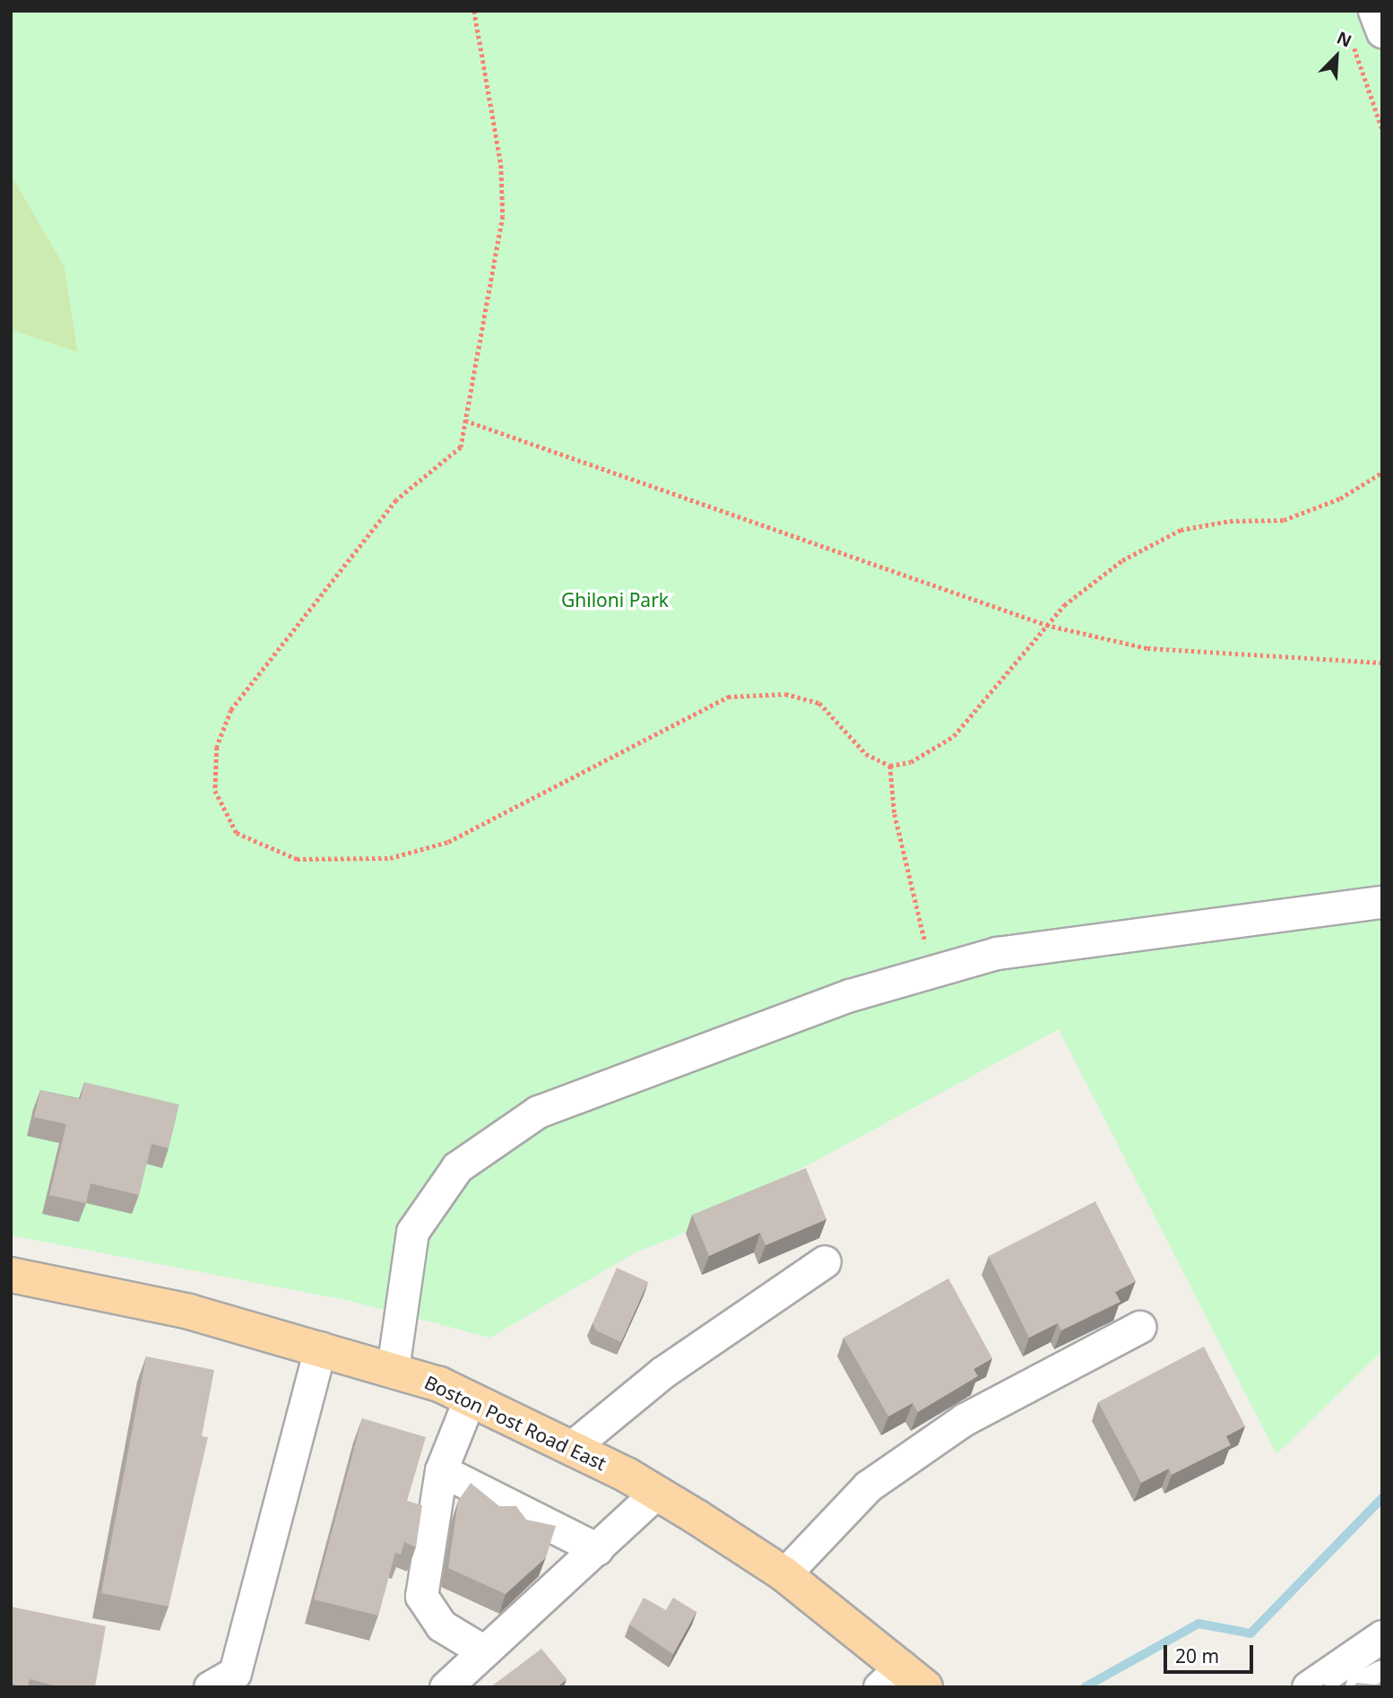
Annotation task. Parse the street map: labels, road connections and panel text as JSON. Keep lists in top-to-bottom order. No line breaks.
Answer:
{"streets":{"main road":["Boston Post Road East"]},"parks":["Ghiloni Park"],"scale_bar":"20 m","north":"top right"}
